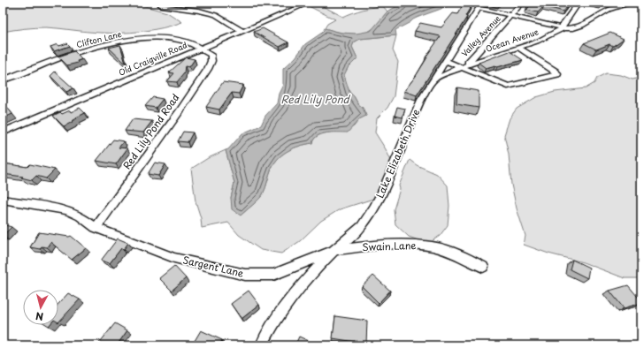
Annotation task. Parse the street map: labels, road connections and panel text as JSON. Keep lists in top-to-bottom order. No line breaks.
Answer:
{"streets":{"street":["Valley Avenue","Clifton Lane","Ocean Avenue","Old Craigville Road","Red Lily Pond Road","Lake Elizabeth Drive","Swain Lane","Sargent Lane"]},"crossings":[["Valley Avenue","Ocean Avenue"],["Clifton Lane","Old Craigville Road"],["Clifton Lane","Red Lily Pond Road"],["Ocean Avenue","Lake Elizabeth Drive"],["Old Craigville Road","Red Lily Pond Road"],["Red Lily Pond Road","Sargent Lane"],["Lake Elizabeth Drive","Swain Lane"],["Lake Elizabeth Drive","Sargent Lane"],["Swain Lane","Sargent Lane"]],"water":["Red Lily Pond"],"north":"bottom"}
